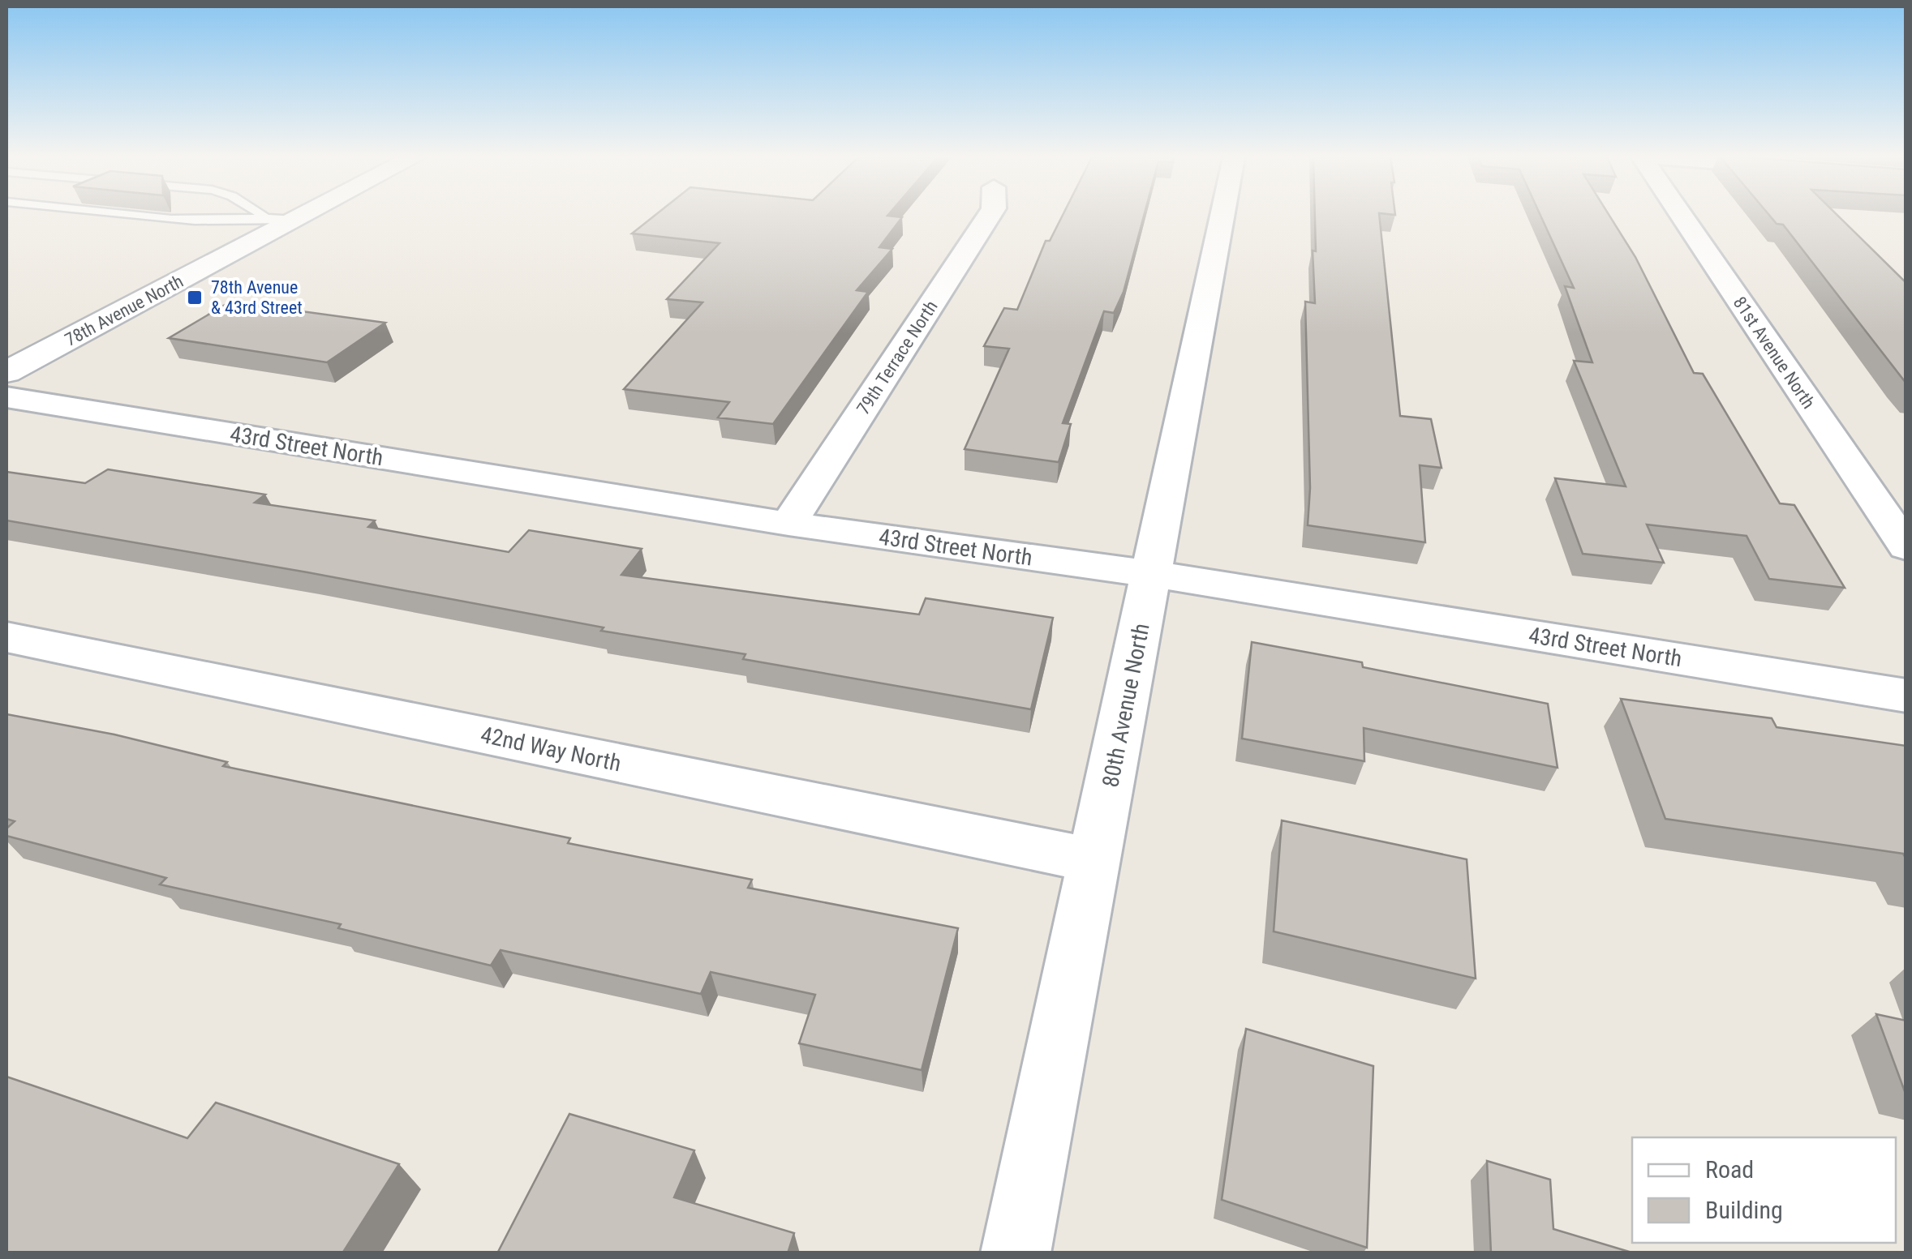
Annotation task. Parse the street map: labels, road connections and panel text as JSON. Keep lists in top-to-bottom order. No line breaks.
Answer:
{"streets":{"street":["78th Avenue North","81st Avenue North","79th Terrace North","43rd Street North","80th Avenue North","42nd Way North"]},"crossings":[["79th Terrace North","43rd Street North"],["43rd Street North","80th Avenue North"],["80th Avenue North","42nd Way North"]],"places":{"transit":["78th Avenue & 43rd Street"]},"legend":["Road","Building"]}
